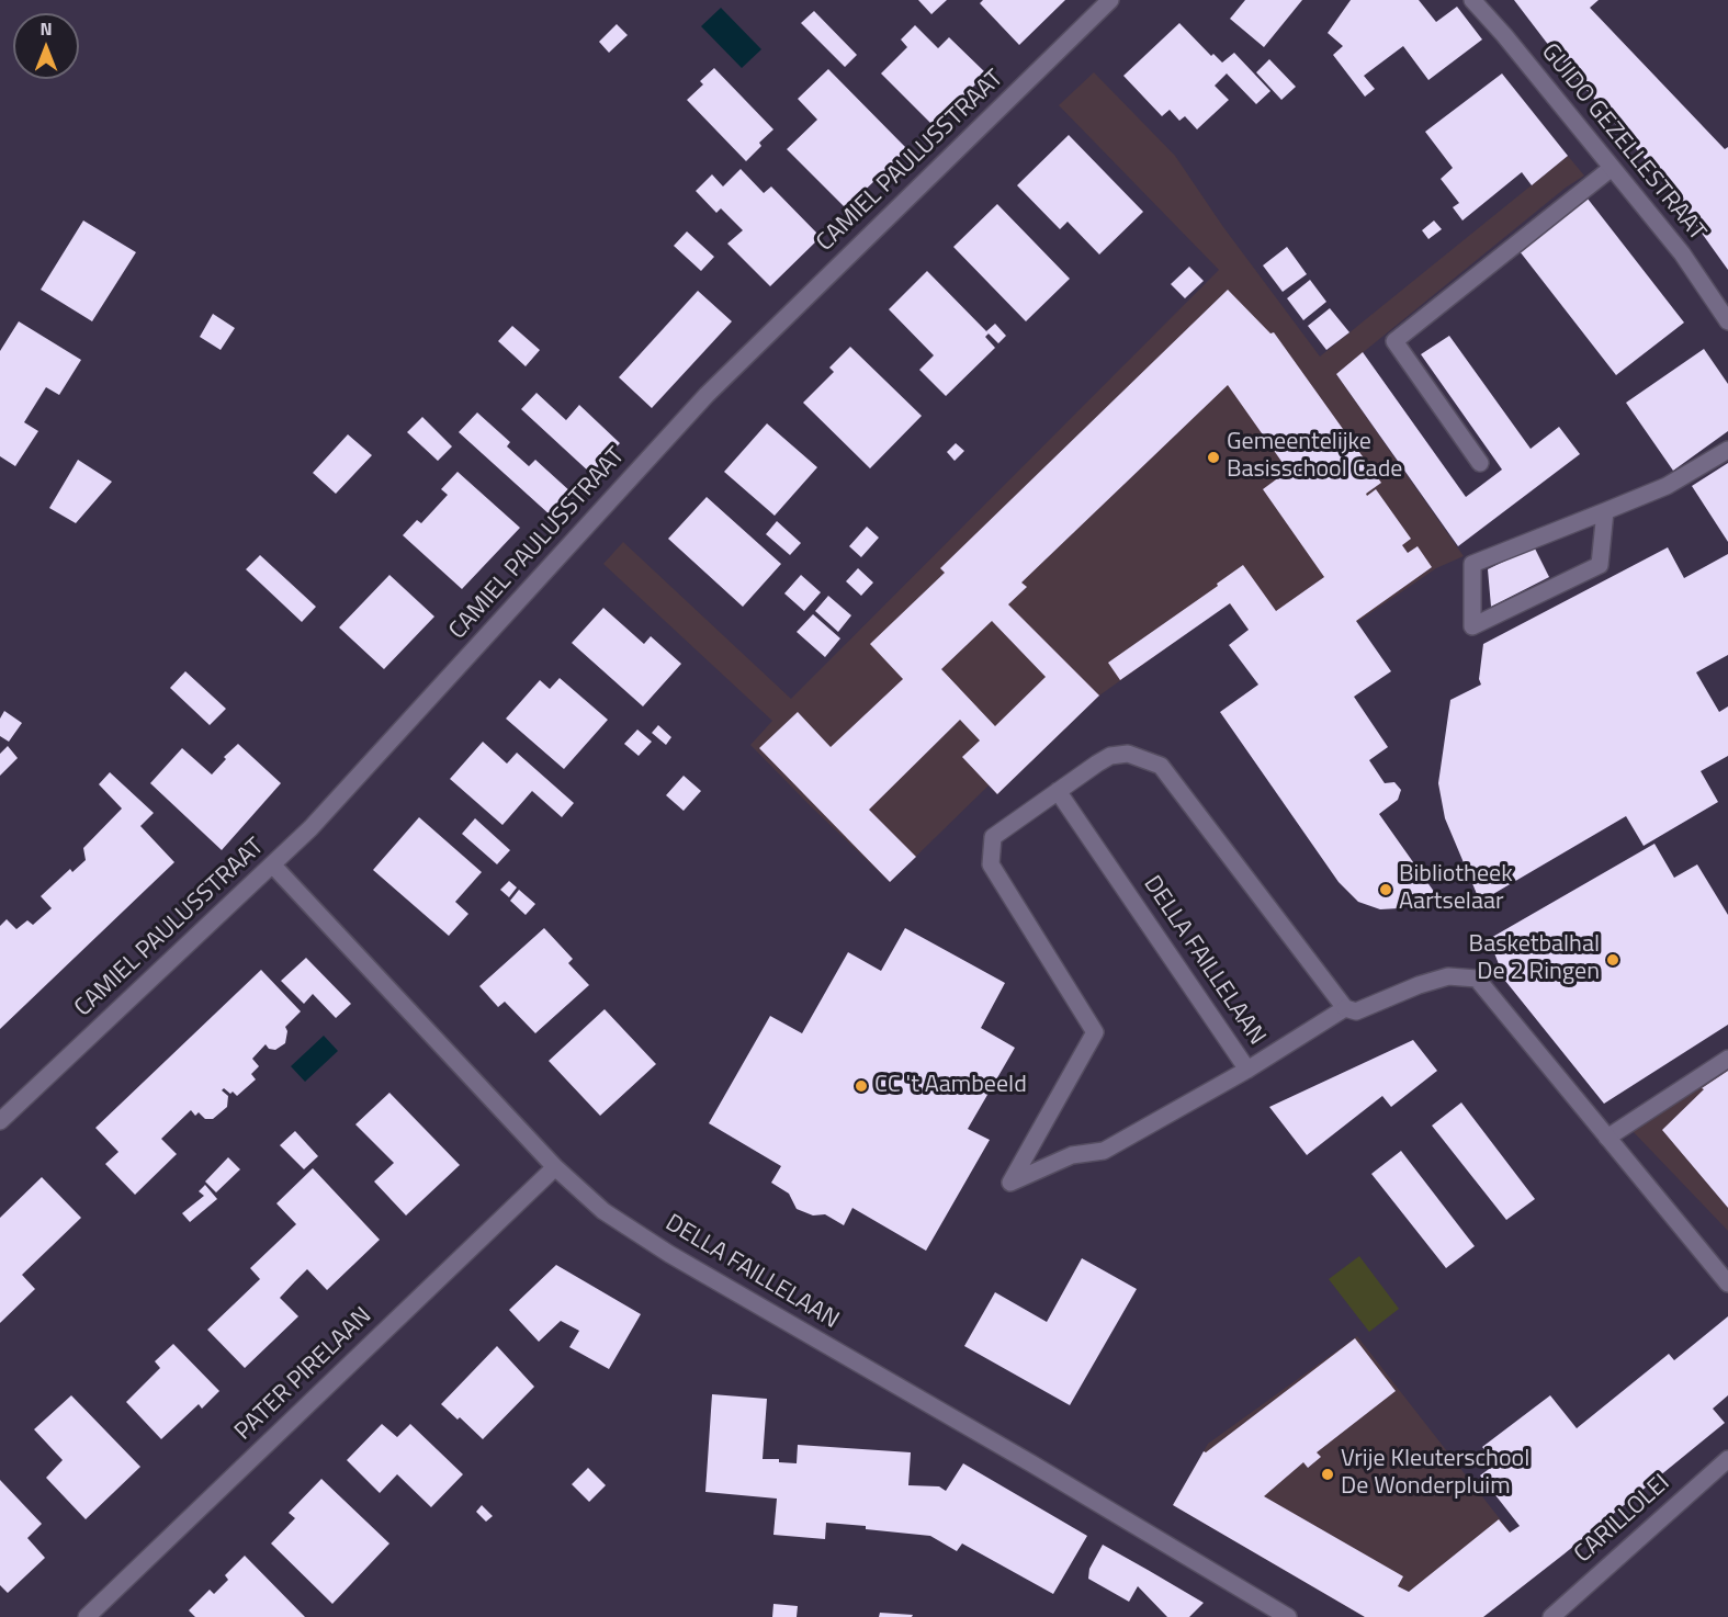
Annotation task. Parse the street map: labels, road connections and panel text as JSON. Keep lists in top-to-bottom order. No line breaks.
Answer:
{"streets":{"street":["GUIDO GEZELLESTRAAT","CAMIEL PAULUSSTRAAT","DELLA FAILLELAAN","PATER PIRELAAN","CARILLOLEI"]},"crossings":[["CAMIEL PAULUSSTRAAT","DELLA FAILLELAAN"],["DELLA FAILLELAAN","PATER PIRELAAN"]],"places":["Gemeentelijke Basisschool Cade","Bibliotheek Aartselaar","Basketbalhal De 2 Ringen","CC 't Aambeeld","Vrije Kleuterschool De Wonderpluim"],"north":"top"}
